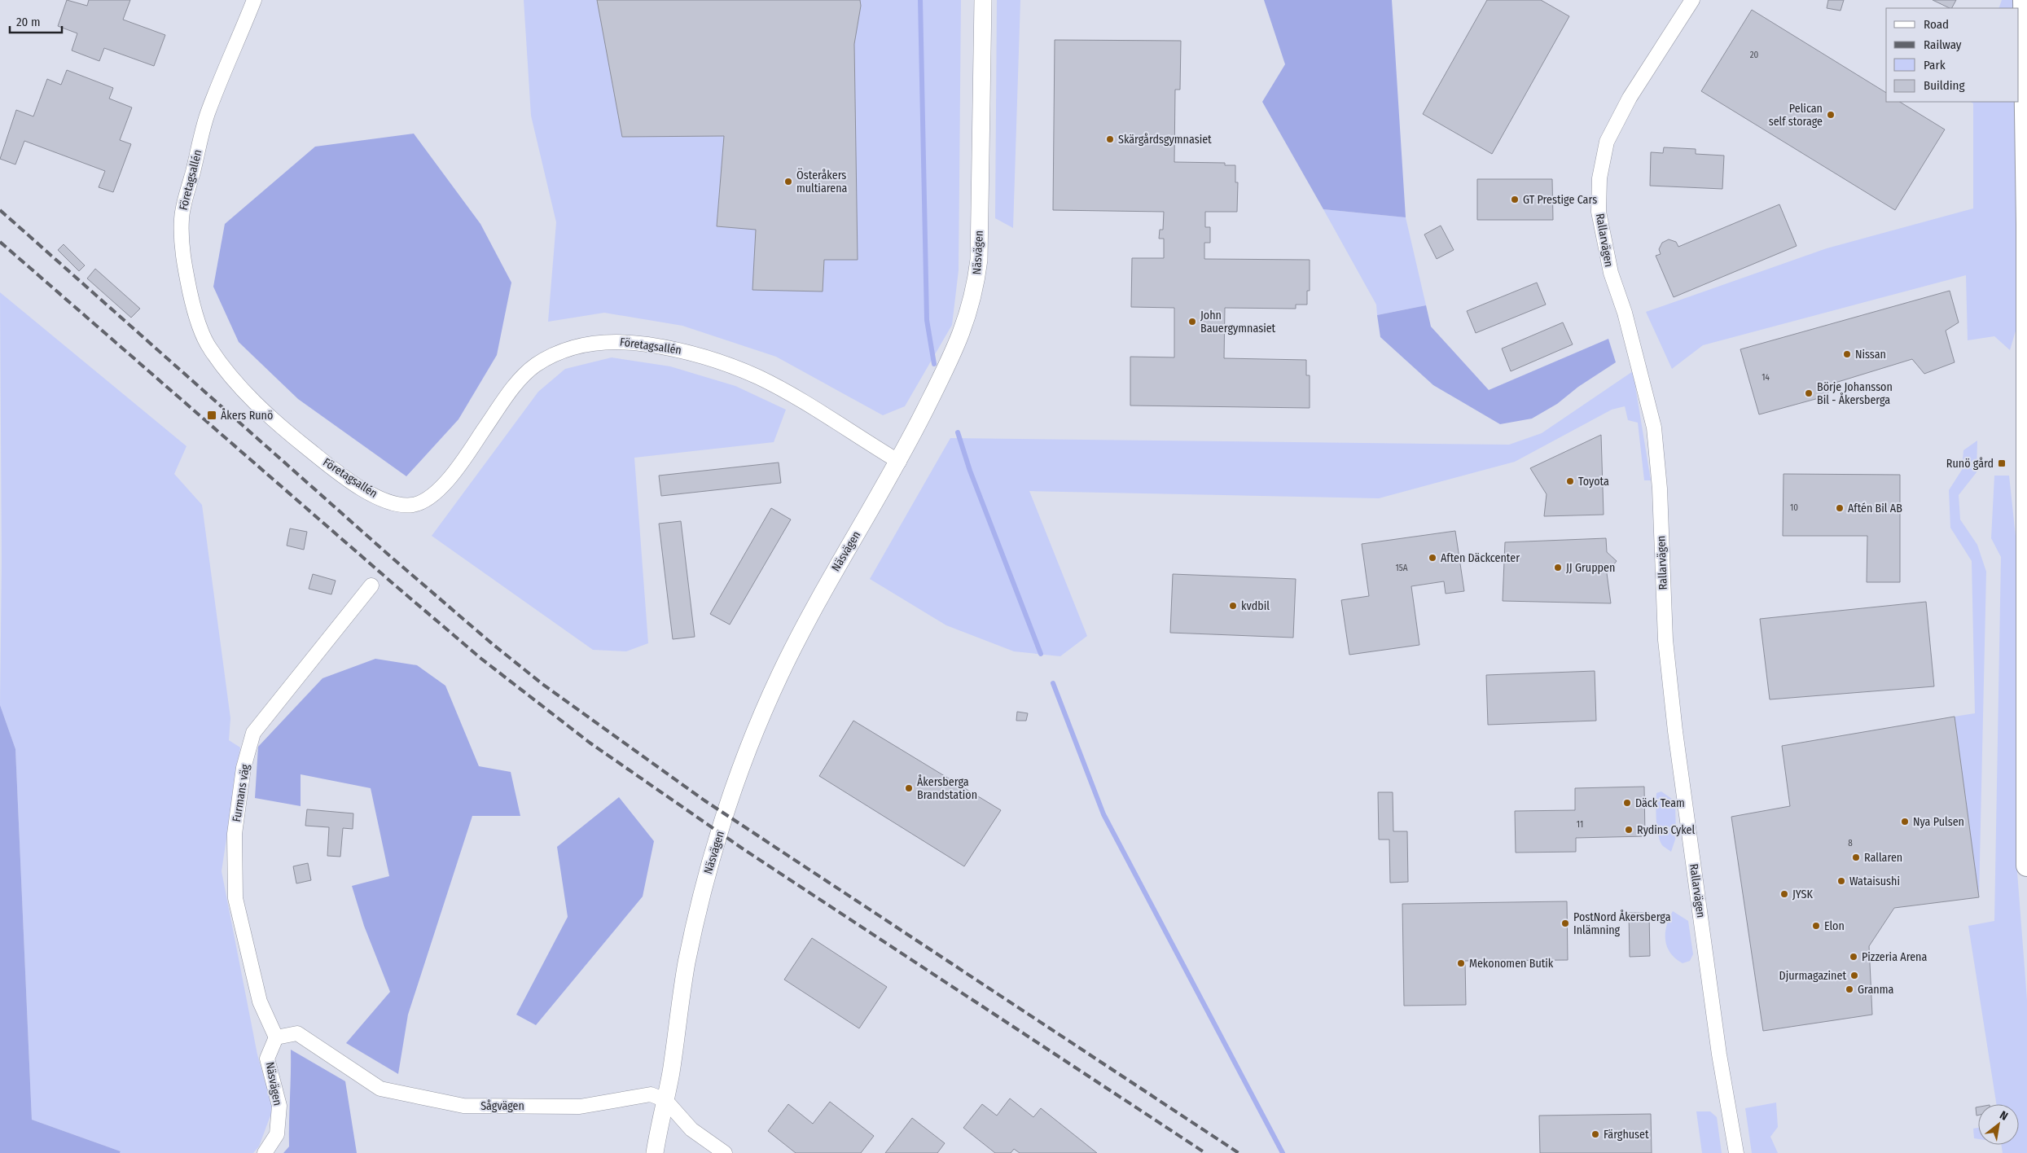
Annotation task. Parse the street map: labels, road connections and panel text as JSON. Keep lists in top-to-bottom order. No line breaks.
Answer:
{"streets":{"street":["Företagsallén","Rallarvägen","Näsvägen","Furmans väg","Sågvägen"]},"crossings":[["Företagsallén","Näsvägen"],["Näsvägen","Furmans väg"],["Näsvägen","Sågvägen"],["Furmans väg","Sågvägen"]],"places":{"other":["Pelican self storage","Skärgårdsgymnasiet","Österåkers multiarena","GT Prestige Cars","John Bauergymnasiet","Nissan","Börje Johansson Bil - Åkersberga","Toyota","Aftén Bil AB","Aften Däckcenter","JJ Gruppen","kvdbil","Åkersberga Brandstation","Däck Team","Nya Pulsen","Rydins Cykel","Rallaren","Wataisushi","JYSK","PostNord Åkersberga Inlämning","Elon","Pizzeria Arena","Mekonomen Butik","Djurmagazinet","Granma","Färghuset"],"transit":["Åkers Runö","Runö gård"]},"house_numbers":["20","14","10","15A","11","8"],"legend":["Road","Railway","Park","Building"],"scale_bar":"20 m","north":"top right"}
